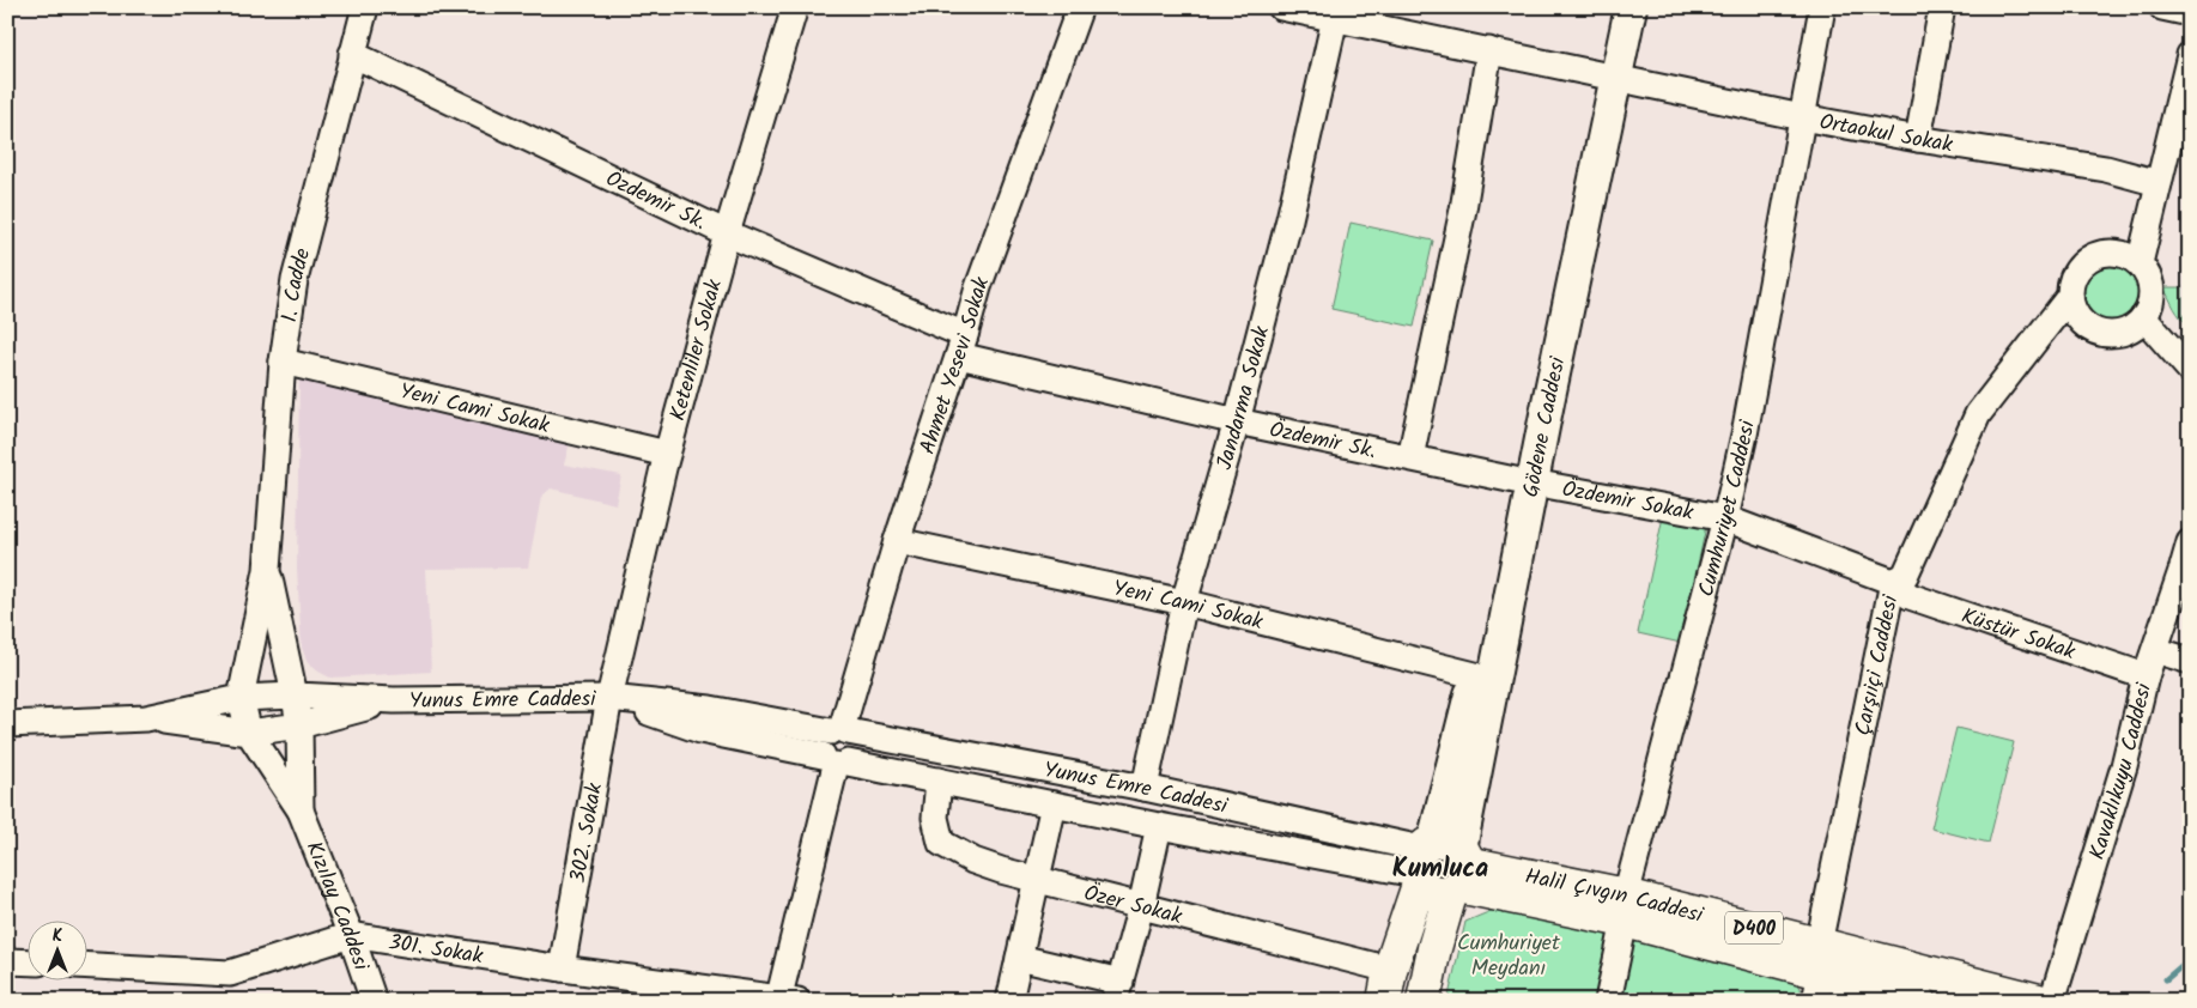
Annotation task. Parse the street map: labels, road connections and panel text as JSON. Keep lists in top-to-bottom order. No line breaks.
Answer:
{"streets":{"highway":["Halil Çıvgın Caddesi","D400"],"main road":["Gödene Caddesi"],"street":["Ortaokul Sokak","Özdemir Sk.","1. Cadde","Ketenliler Sokak","Ahmet Yesevi Sokak","Jandarma Sokak","Yeni Cami Sokak","Özdemir Sokak","Cumhuriyet Caddesi","Küstür Sokak","Çarşıiçi Caddesi","Yunus Emre Caddesi","Kavaklıkuyu Caddesi","302. Sokak","Kızılay Caddesi","Özer Sokak","301. Sokak"]},"crossings":[["Ortaokul Sokak","Jandarma Sokak"],["Ortaokul Sokak","Gödene Caddesi"],["Ortaokul Sokak","Cumhuriyet Caddesi"],["Özdemir Sk.","1. Cadde"],["Özdemir Sk.","Ketenliler Sokak"],["Özdemir Sk.","Ahmet Yesevi Sokak"],["Özdemir Sk.","Jandarma Sokak"],["Özdemir Sk.","Gödene Caddesi"],["Özdemir Sk.","Özdemir Sokak"],["1. Cadde","Yeni Cami Sokak"],["1. Cadde","Yunus Emre Caddesi"],["1. Cadde","Kızılay Caddesi"],["Ketenliler Sokak","Yeni Cami Sokak"],["Ketenliler Sokak","Yunus Emre Caddesi"],["Ketenliler Sokak","302. Sokak"],["Ahmet Yesevi Sokak","Yeni Cami Sokak"],["Ahmet Yesevi Sokak","Yunus Emre Caddesi"],["Jandarma Sokak","Yeni Cami Sokak"],["Jandarma Sokak","Yunus Emre Caddesi"],["Yeni Cami Sokak","Gödene Caddesi"],["Gödene Caddesi","Özdemir Sokak"],["Gödene Caddesi","Yunus Emre Caddesi"],["Gödene Caddesi","Halil Çıvgın Caddesi"],["Özdemir Sokak","Cumhuriyet Caddesi"],["Özdemir Sokak","Küstür Sokak"],["Özdemir Sokak","Çarşıiçi Caddesi"],["Cumhuriyet Caddesi","Halil Çıvgın Caddesi"],["Küstür Sokak","Çarşıiçi Caddesi"],["Küstür Sokak","Kavaklıkuyu Caddesi"],["Çarşıiçi Caddesi","Halil Çıvgın Caddesi"],["Yunus Emre Caddesi","302. Sokak"],["Yunus Emre Caddesi","Halil Çıvgın Caddesi"],["Yunus Emre Caddesi","Kızılay Caddesi"],["Yunus Emre Caddesi","Özer Sokak"],["302. Sokak","301. Sokak"],["Kızılay Caddesi","301. Sokak"]],"districts":["Kumluca"],"parks":["Cumhuriyet Meydanı"],"north":"top"}
